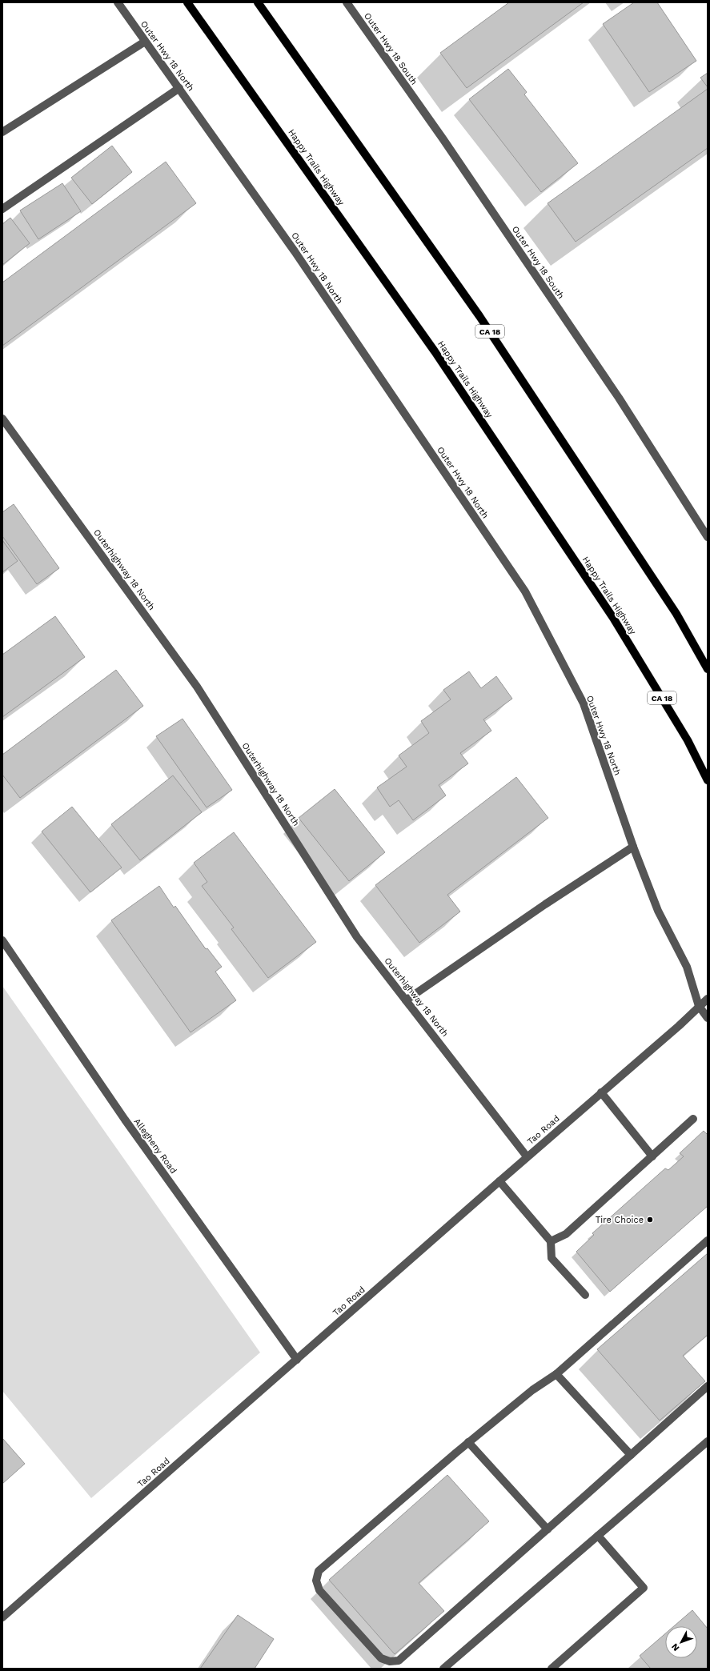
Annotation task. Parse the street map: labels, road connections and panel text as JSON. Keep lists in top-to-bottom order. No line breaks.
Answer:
{"streets":{"main road":["Happy Trails Highway","CA 18"],"street":["Outer Hwy 18 South","Outer Hwy 18 North","Outerhighway 18 North","Tao Road","Allegheny Road"]},"crossings":[["Outer Hwy 18 North","Tao Road"],["Outerhighway 18 North","Tao Road"],["Tao Road","Allegheny Road"]],"places":["Tire Choice"],"north":"bottom left"}
